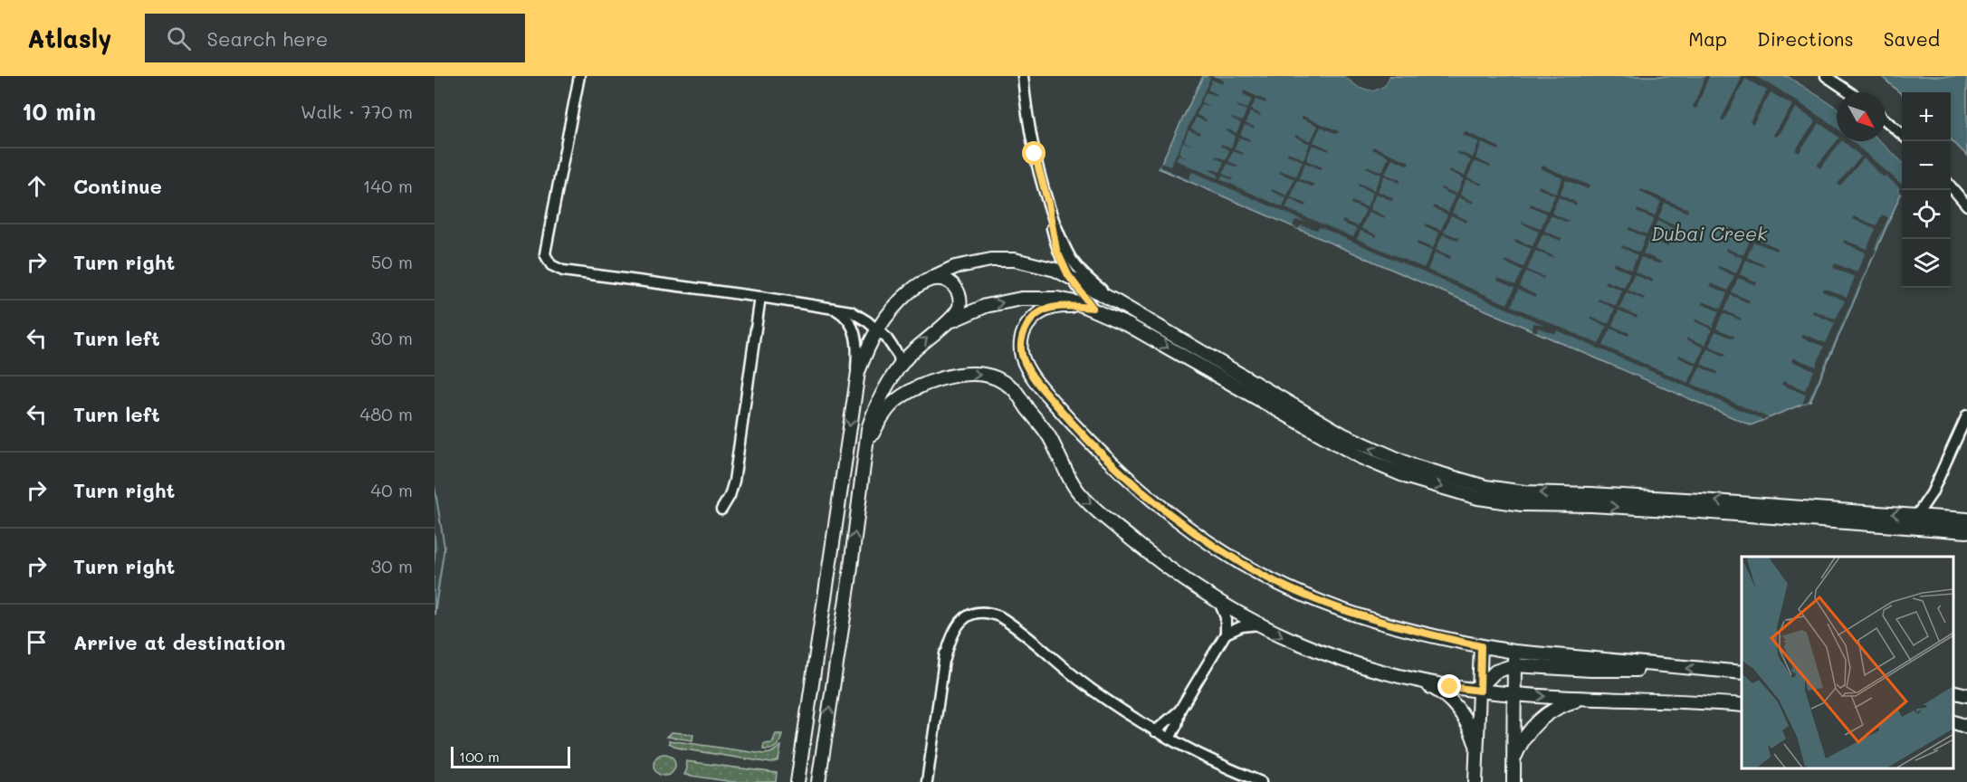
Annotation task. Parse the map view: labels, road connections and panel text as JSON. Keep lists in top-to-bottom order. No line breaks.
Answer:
{"water":["Dubai Creek"],"scale_bar":"100 m","north":"bottom right","page":{"header":"Atlasly","search":"Search here","nav":["Map","Directions","Saved"],"heading":["10 min","Walk · 770 m"],"map_buttons":["+","−"],"list":[["Continue","140 m"],["Turn right","50 m"],["Turn left","30 m"],["Turn left","480 m"],["Turn right","40 m"],["Turn right","30 m"],"Arrive at destination"],"scale":"100 m"}}
